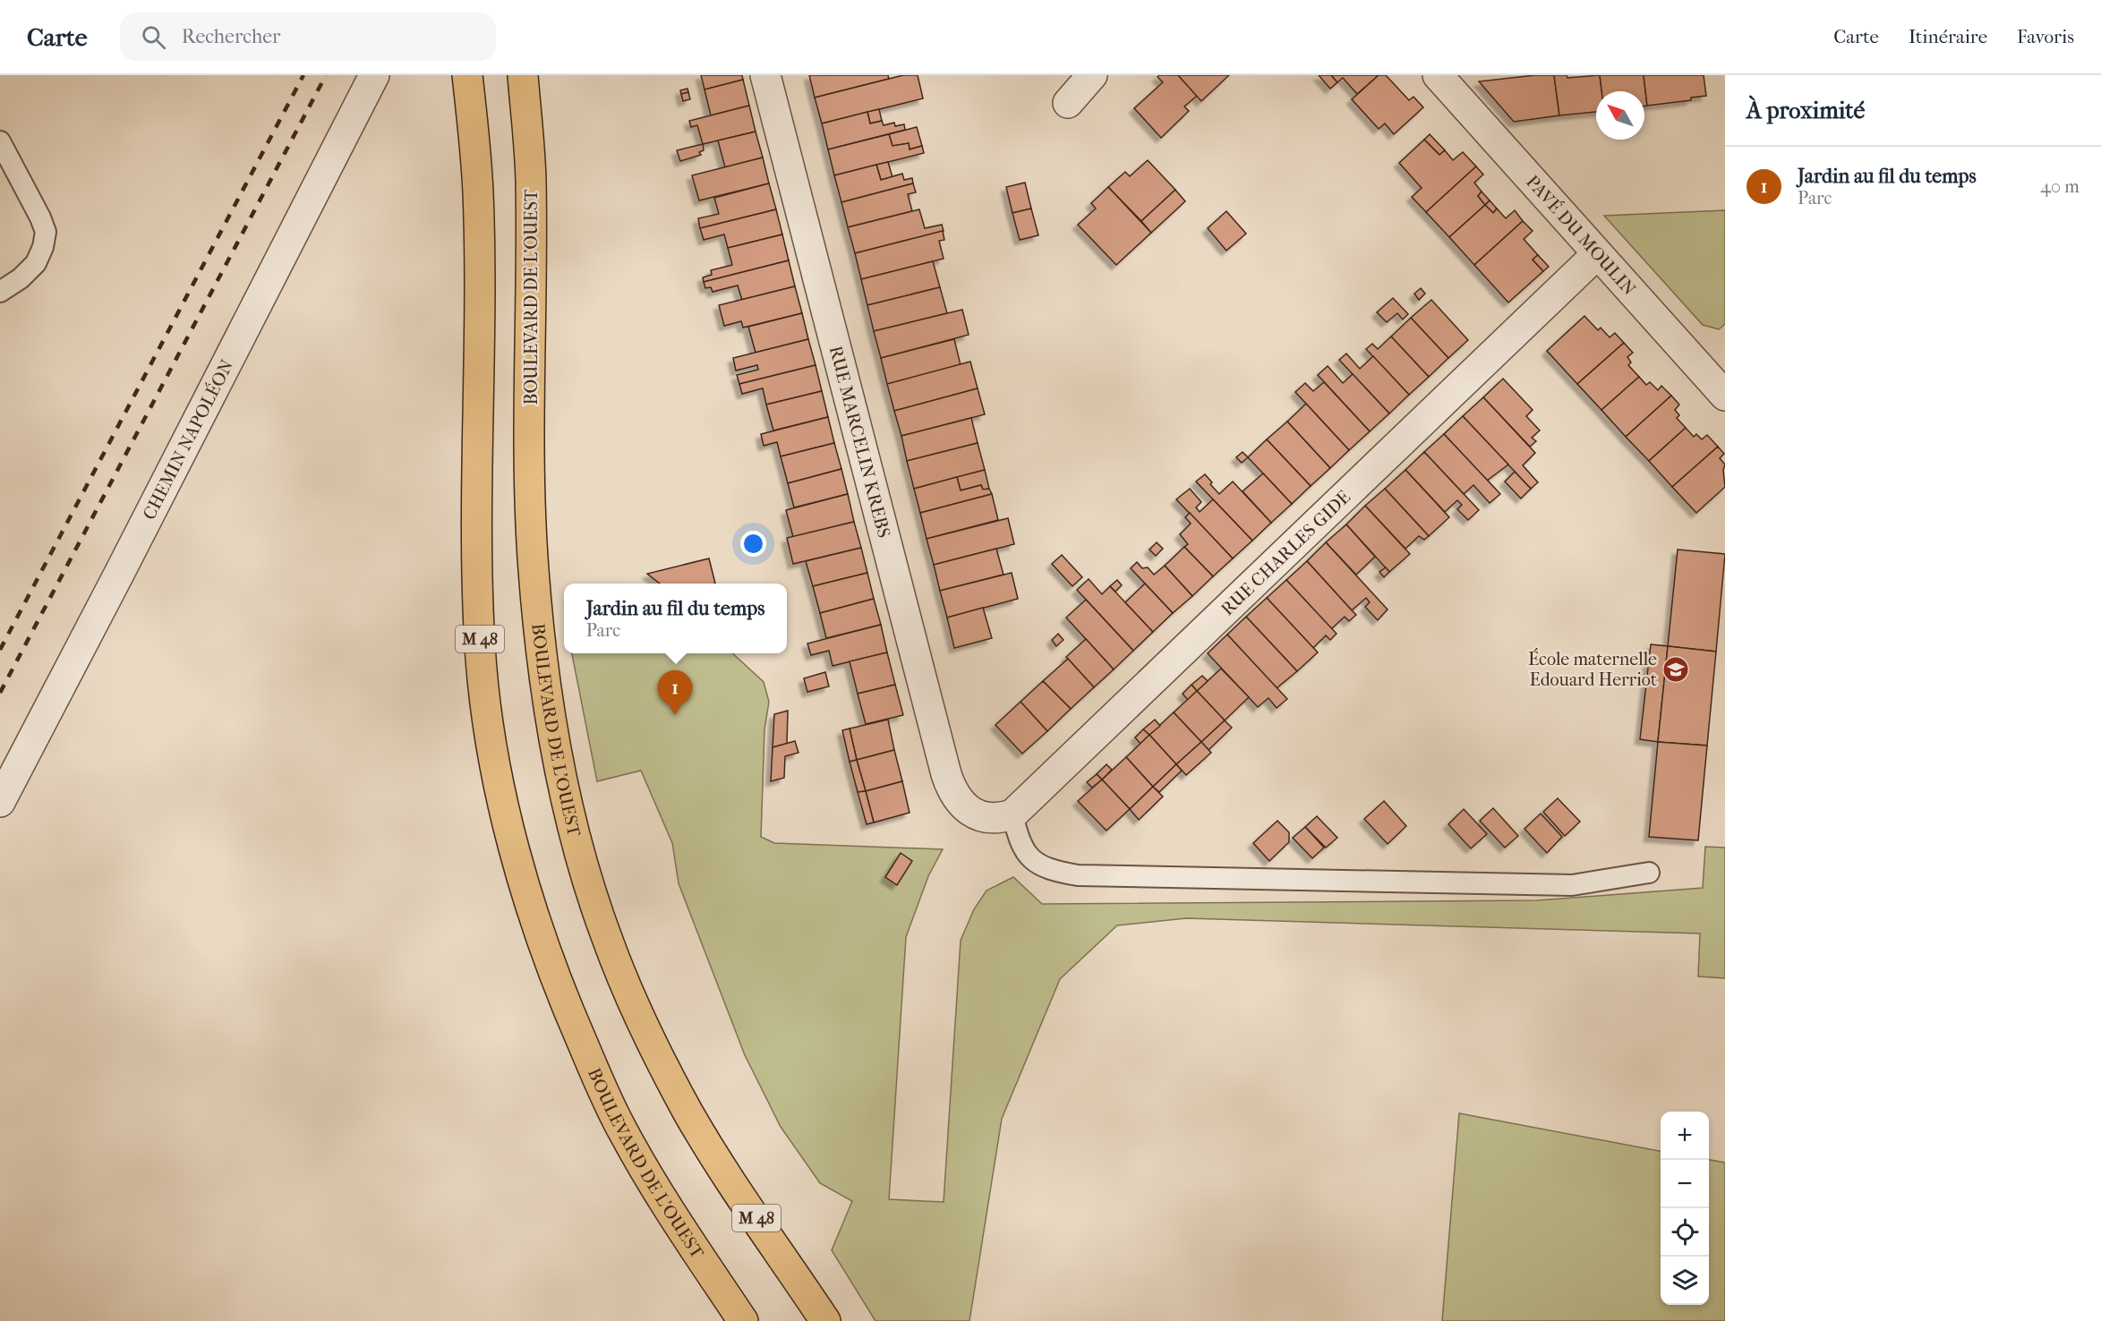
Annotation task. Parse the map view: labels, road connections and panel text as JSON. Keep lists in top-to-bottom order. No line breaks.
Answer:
{"streets":{"main road":["BOULEVARD DE L'OUEST","M 48"],"street":["PAVÉ DU MOULIN","CHEMIN NAPOLÉON","RUE MARCELIN KREBS","RUE CHARLES GIDE"]},"crossings":[["PAVÉ DU MOULIN","RUE CHARLES GIDE"],["RUE MARCELIN KREBS","RUE CHARLES GIDE"]],"places":{"school or university":["École maternelle Edouard Herriot"]},"north":"top left","page":{"header":"Carte","search":"Rechercher","nav":["Carte","Itinéraire","Favoris"],"heading":"À proximité","list":[{"mark":"1","name":"Jardin au fil du temps","note":"Parc","value":"40 m"}],"popup":["Jardin au fil du temps","Parc"],"pins":"1","map_buttons":["+","−"]}}
